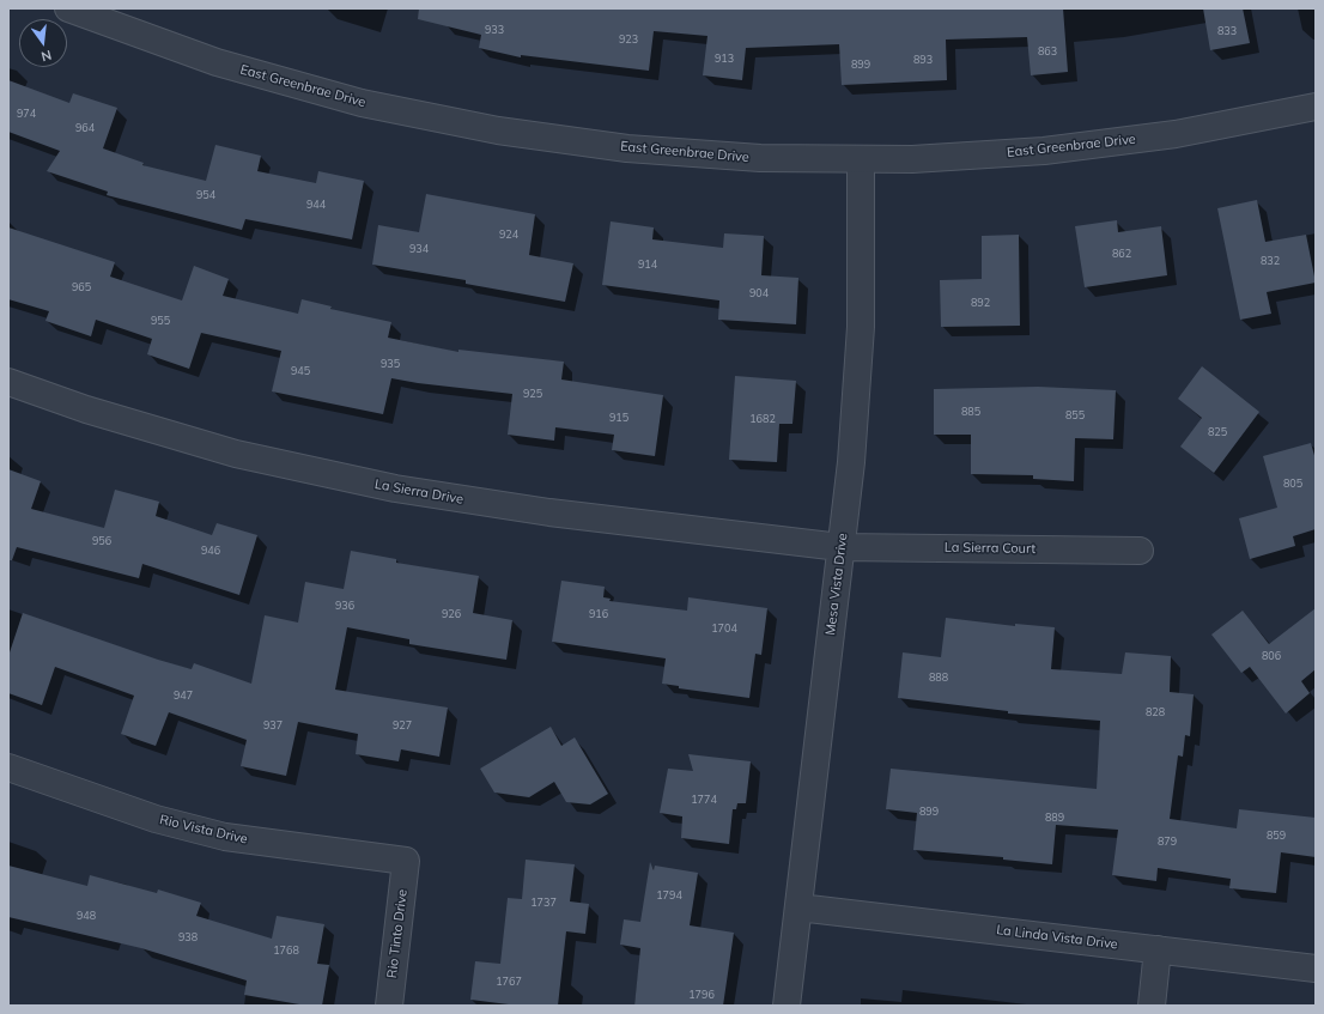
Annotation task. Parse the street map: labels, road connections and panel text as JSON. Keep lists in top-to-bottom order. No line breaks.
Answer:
{"streets":{"street":["East Greenbrae Drive","La Sierra Drive","La Sierra Court","Mesa Vista Drive","Rio Vista Drive","Rio Tinto Drive","La Linda Vista Drive"]},"crossings":[["East Greenbrae Drive","Mesa Vista Drive"],["La Sierra Drive","La Sierra Court"],["La Sierra Drive","Mesa Vista Drive"],["La Sierra Court","Mesa Vista Drive"],["Mesa Vista Drive","La Linda Vista Drive"],["Rio Vista Drive","Rio Tinto Drive"]],"house_numbers":["933","833","923","863","913","893","899","974","964","954","944","924","934","862","832","914","965","904","892","955","935","945","925","885","855","915","1682","825","805","956","946","936","926","916","1704","806","888","947","828","937","927","1774","899","889","859","879","1794","1737","948","938","1768","1767","1796"],"north":"bottom"}
